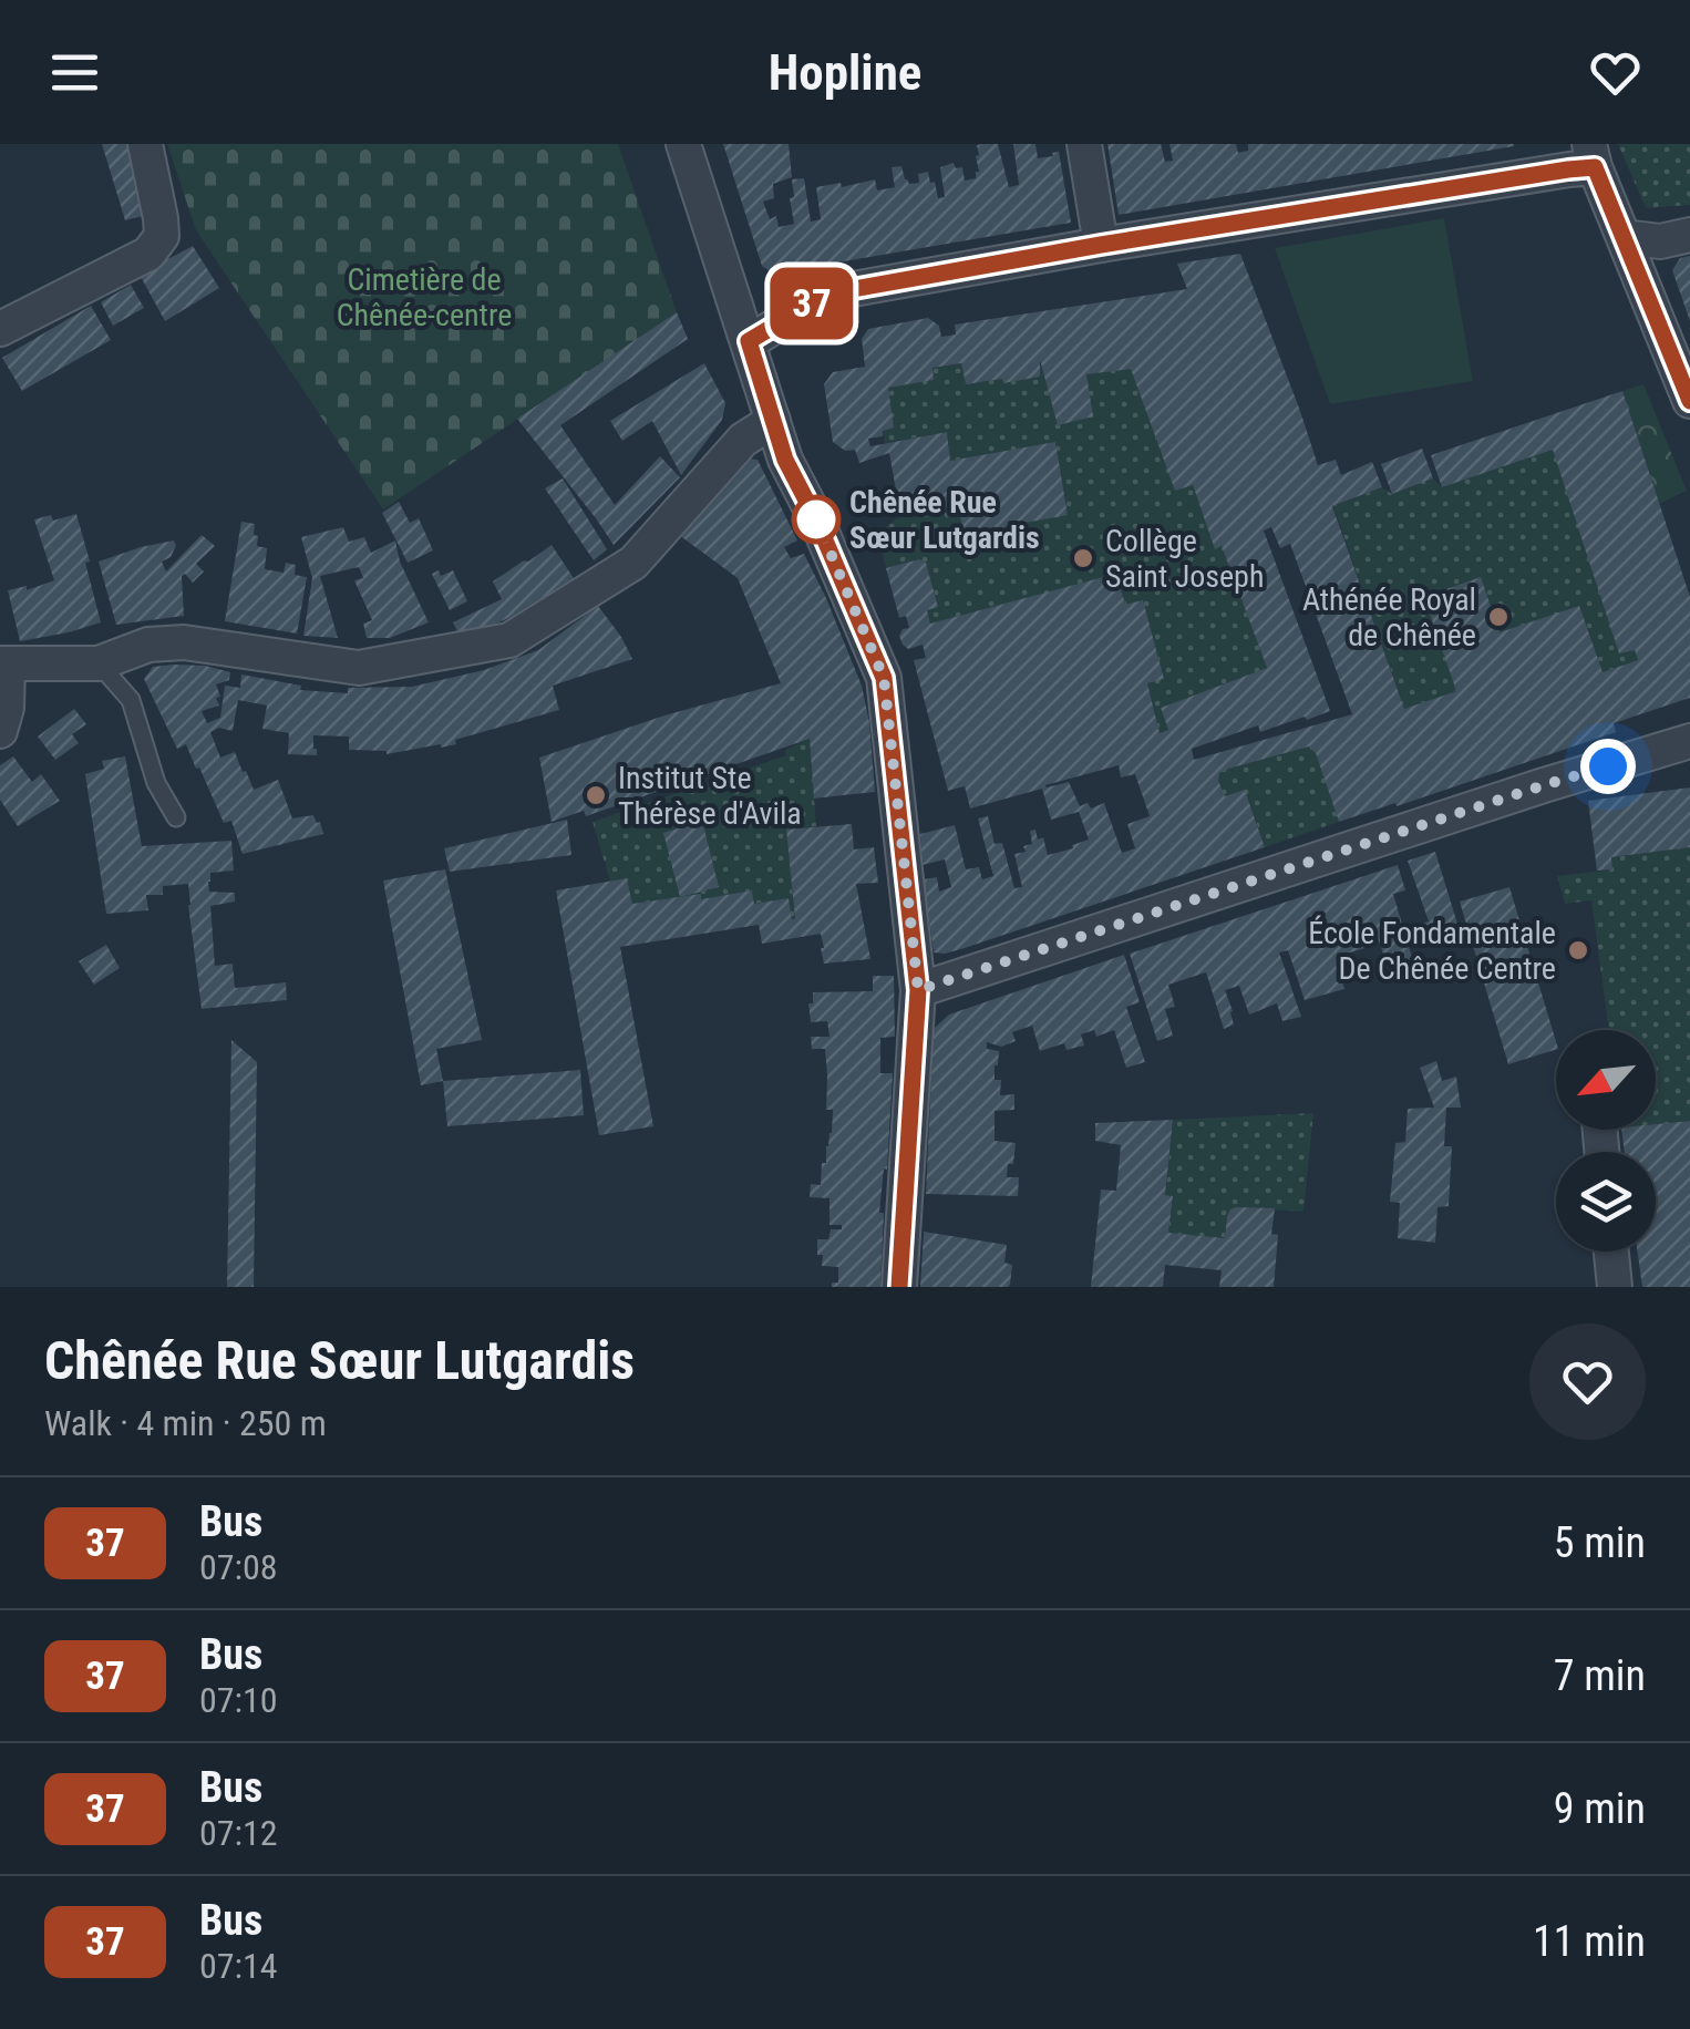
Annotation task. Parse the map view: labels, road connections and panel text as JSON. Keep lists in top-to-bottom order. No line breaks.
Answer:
{"parks":["Cimetière de Chênée-centre"],"places":["Chênée Rue Sœur Lutgardis","Collège Saint Joseph","Athénée Royal de Chênée","Institut Ste Thérèse d'Avila","École Fondamentale De Chênée Centre"],"lines":["bus line 37"],"north":"bottom left","page":{"header":"Hopline","on_map":"37","heading":["Chênée Rue Sœur Lutgardis","Walk · 4 min · 250 m"],"list":[{"mark":"37","name":"Bus","note":"07:08","value":"5 min"},{"mark":"37","name":"Bus","note":"07:10","value":"7 min"},{"mark":"37","name":"Bus","note":"07:12","value":"9 min"},{"mark":"37","name":"Bus","note":"07:14","value":"11 min"}]}}
